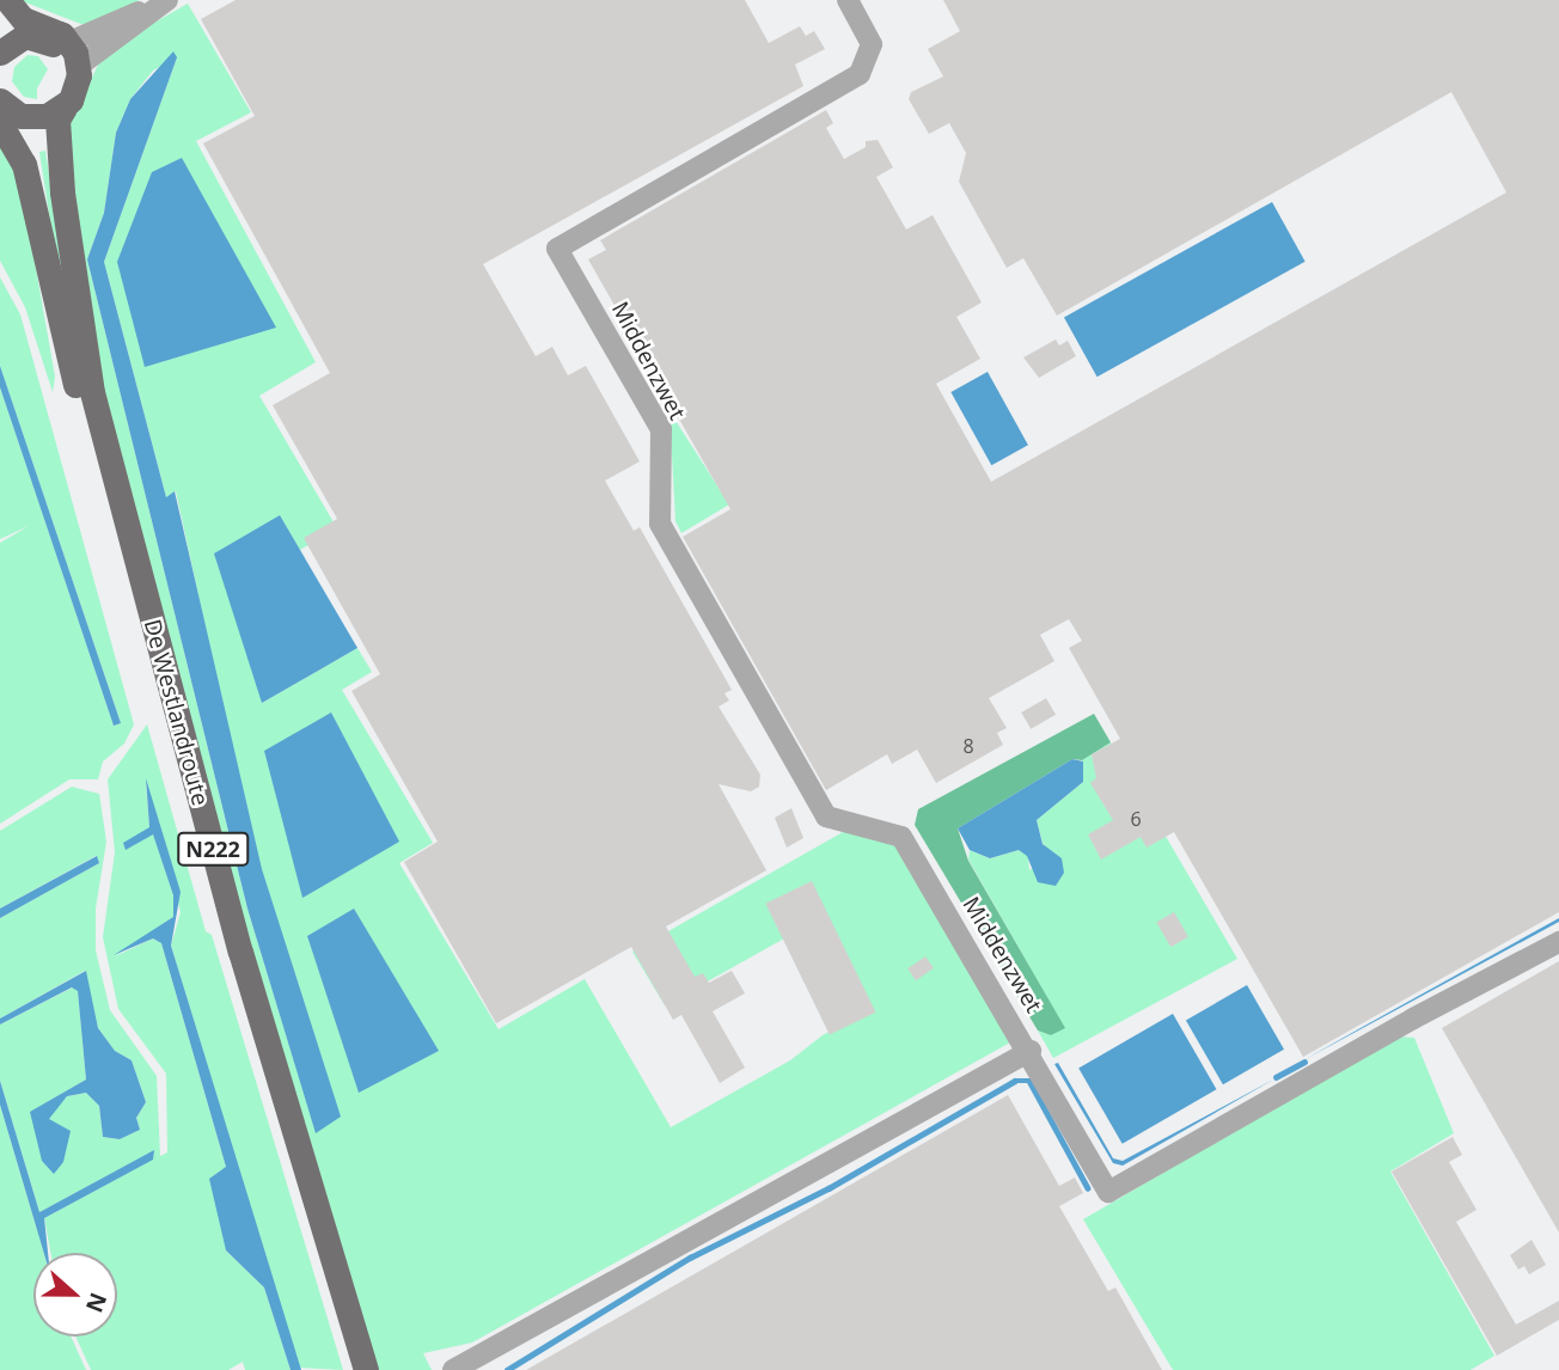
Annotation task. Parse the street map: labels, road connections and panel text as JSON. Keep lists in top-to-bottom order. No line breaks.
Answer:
{"streets":{"main road":["De Westlandroute","N222"],"street":["Middenzwet"]},"crossings":[["De Westlandroute","N222"]],"house_numbers":["8","6"],"north":"right"}
